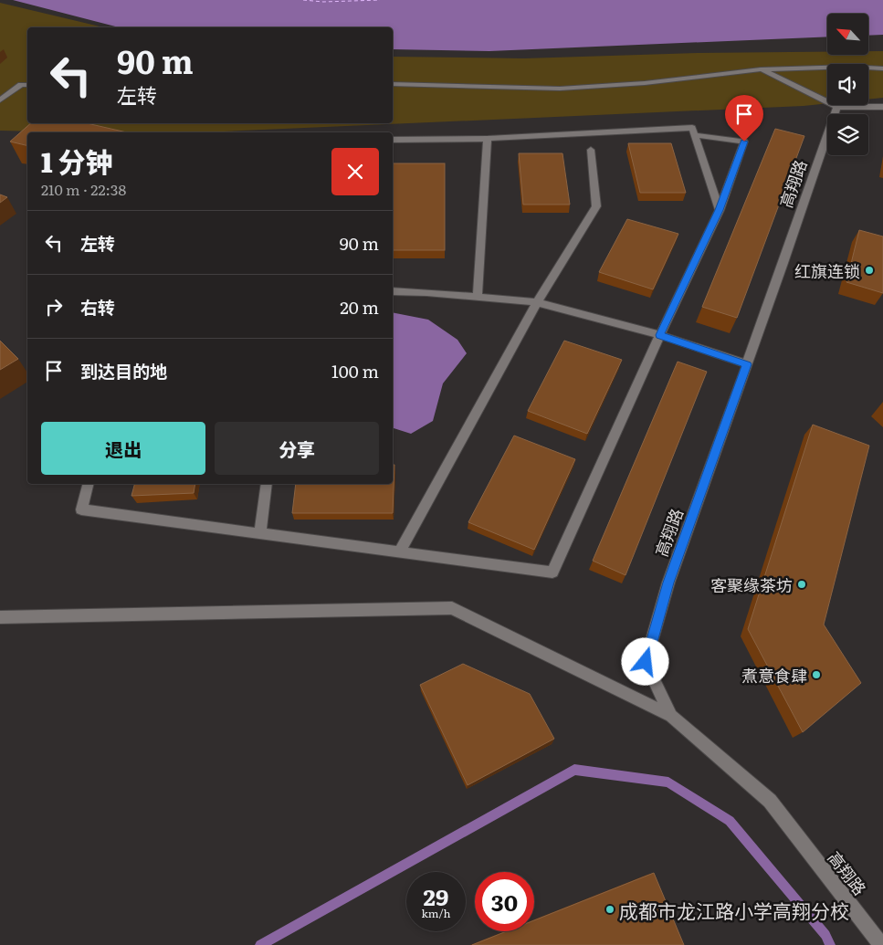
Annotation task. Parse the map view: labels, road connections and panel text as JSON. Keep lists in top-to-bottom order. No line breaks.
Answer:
{"streets":{"street":["高翔路"]},"places":["红旗连锁","客聚缘茶坊","煮意食肆","成都市龙江路小学高翔分校"],"north":"top left","page":{"turn":["90 m","左转"],"heading":["1 分钟","210 m · 22:38"],"list":[{"name":"左转","value":"90 m"},{"name":"右转","value":"20 m"},{"name":"到达目的地","value":"100 m"}],"buttons":["退出","分享"],"speed":"29 km/h","limit":"30"}}
